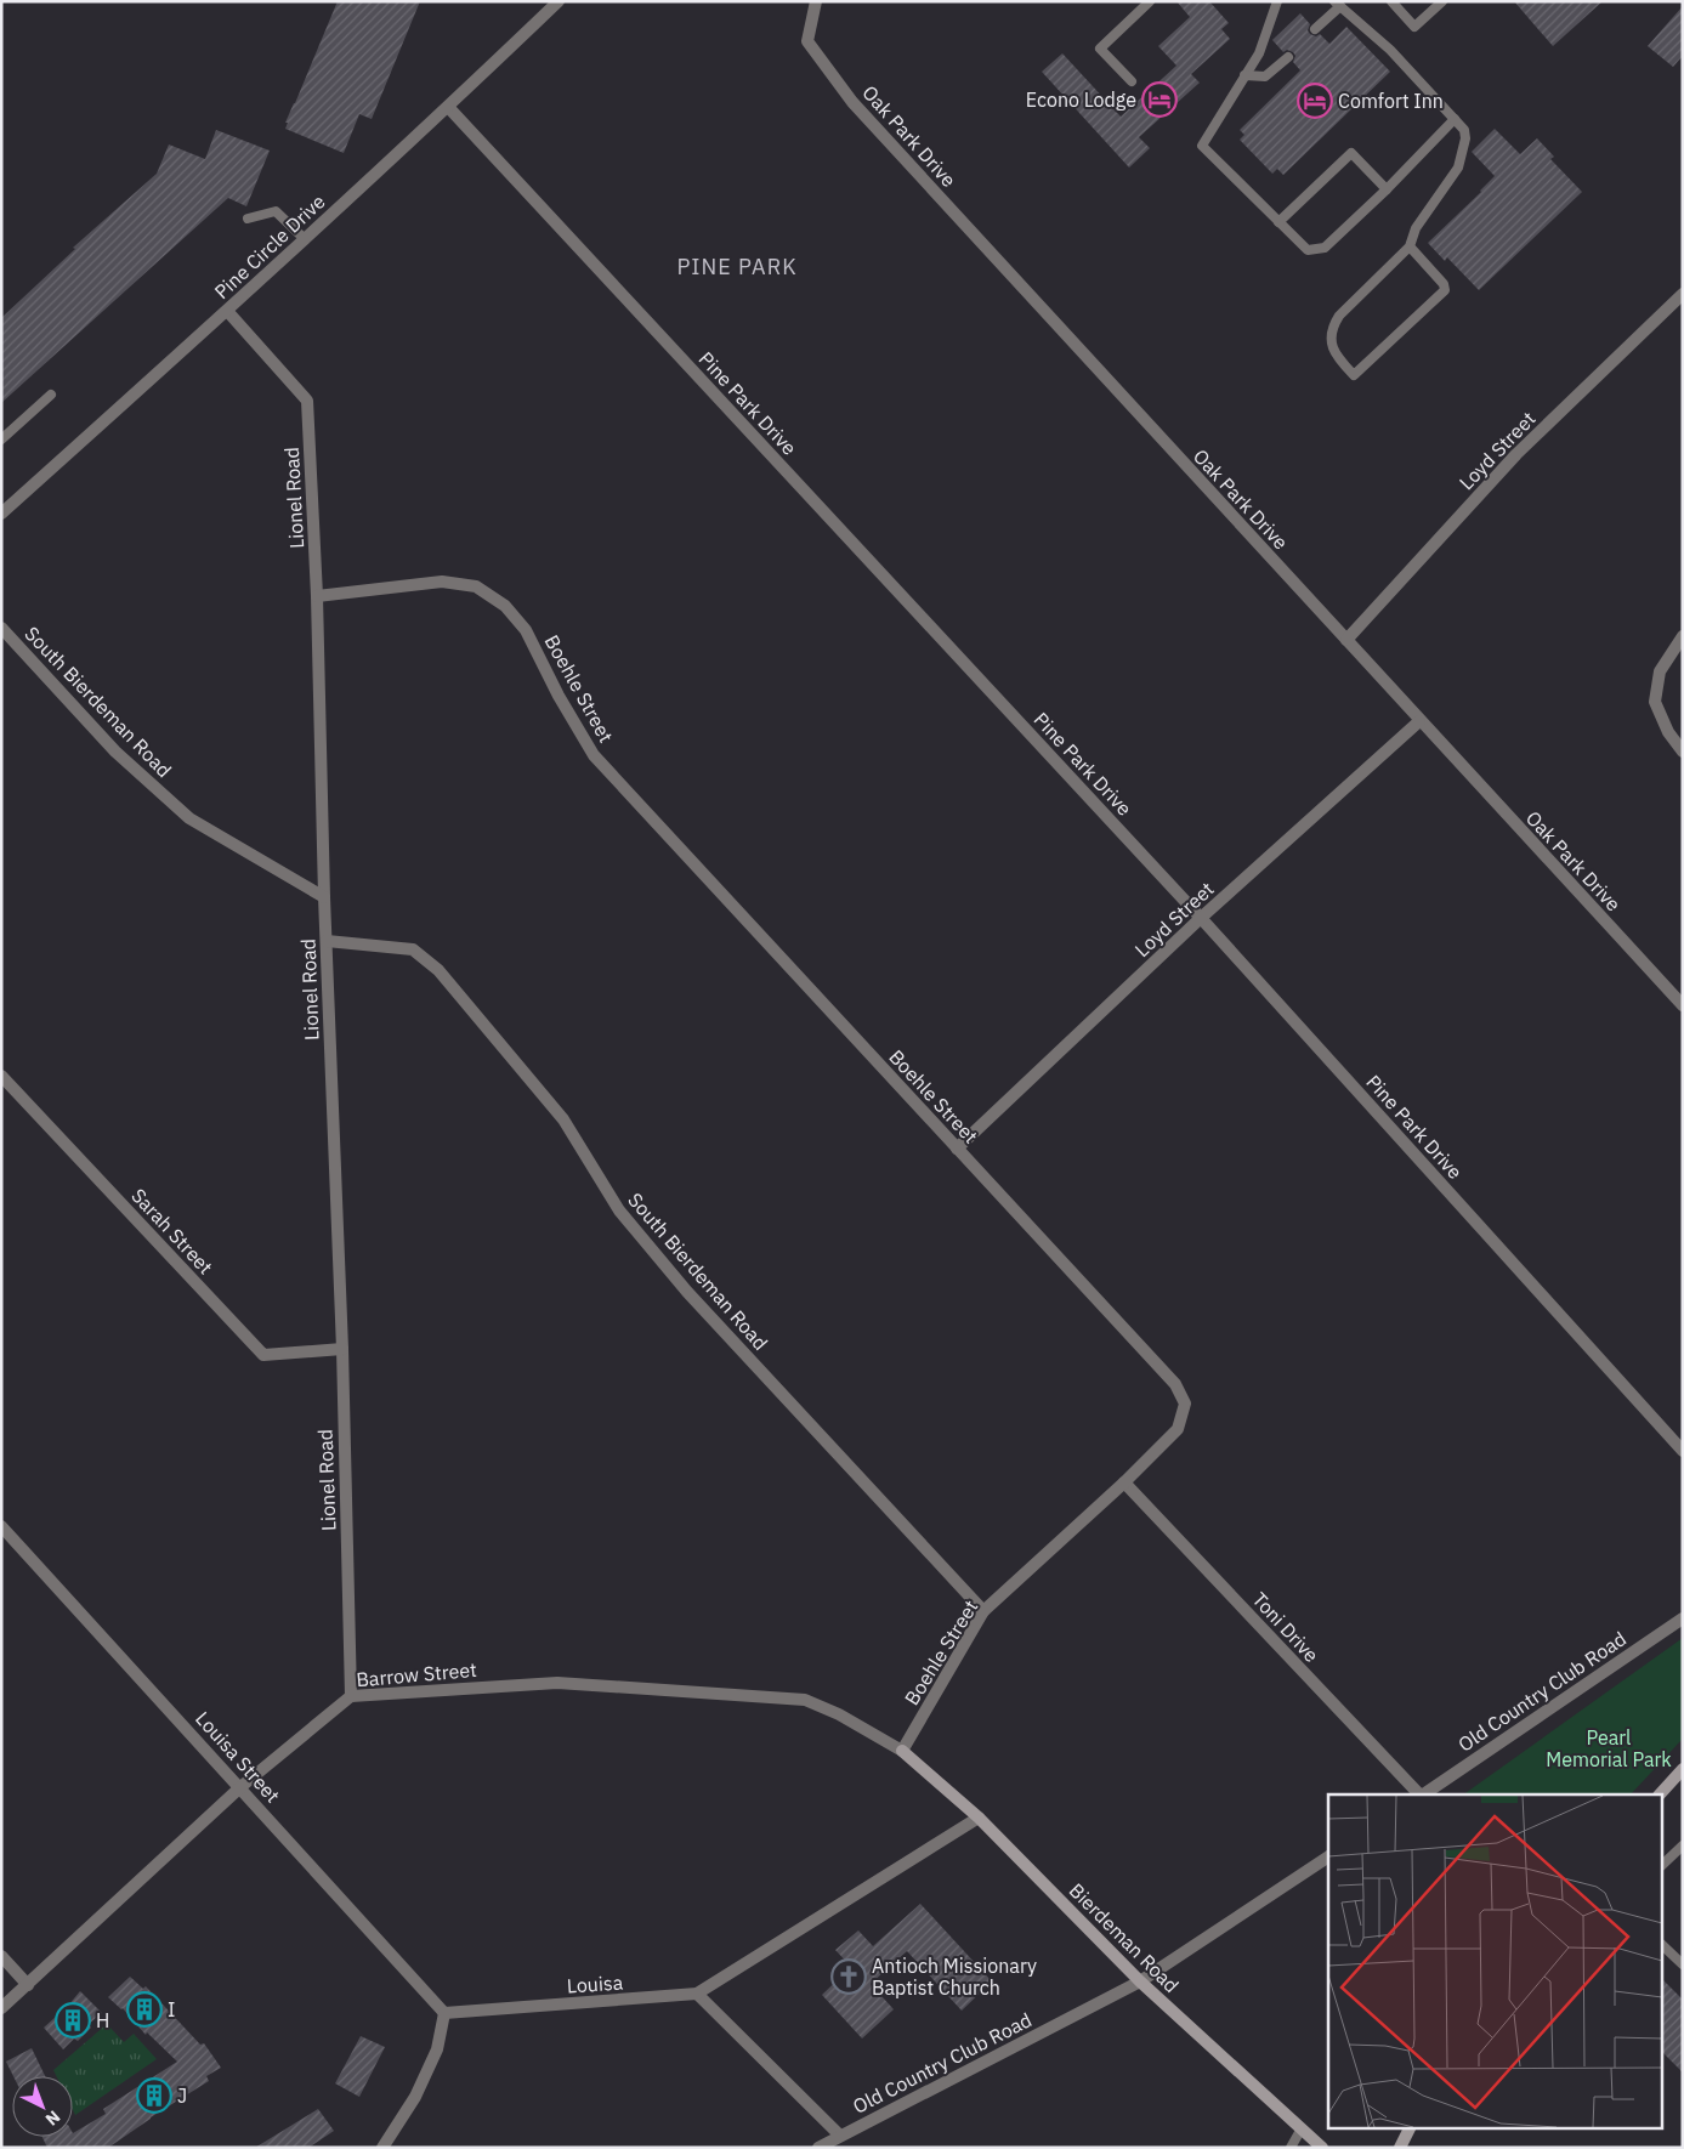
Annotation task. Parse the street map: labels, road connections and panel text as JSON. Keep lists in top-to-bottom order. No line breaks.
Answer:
{"streets":{"street":["Oak Park Drive","Pine Circle Drive","Pine Park Drive","Loyd Street","Lionel Road","Boehle Street","South Bierdeman Road","Sarah Street","Toni Drive","Barrow Street","Old Country Club Road","Louisa Street","Bierdeman Road","Louisa"]},"crossings":[["Oak Park Drive","Loyd Street"],["Pine Circle Drive","Pine Park Drive"],["Pine Circle Drive","Lionel Road"],["Pine Park Drive","Loyd Street"],["Loyd Street","Boehle Street"],["Lionel Road","Boehle Street"],["Lionel Road","South Bierdeman Road"],["Lionel Road","Sarah Street"],["Lionel Road","Barrow Street"],["Boehle Street","South Bierdeman Road"],["Boehle Street","Toni Drive"],["Boehle Street","Barrow Street"],["Boehle Street","Bierdeman Road"],["Barrow Street","Louisa Street"],["Barrow Street","Bierdeman Road"],["Old Country Club Road","Bierdeman Road"],["Louisa Street","Louisa"]],"districts":["PINE PARK"],"parks":["Pearl Memorial Park"],"places":{"hotel":["Econo Lodge","Comfort Inn"],"church":["Antioch Missionary Baptist Church"],"building":["I","H","J"]},"north":"bottom right"}
